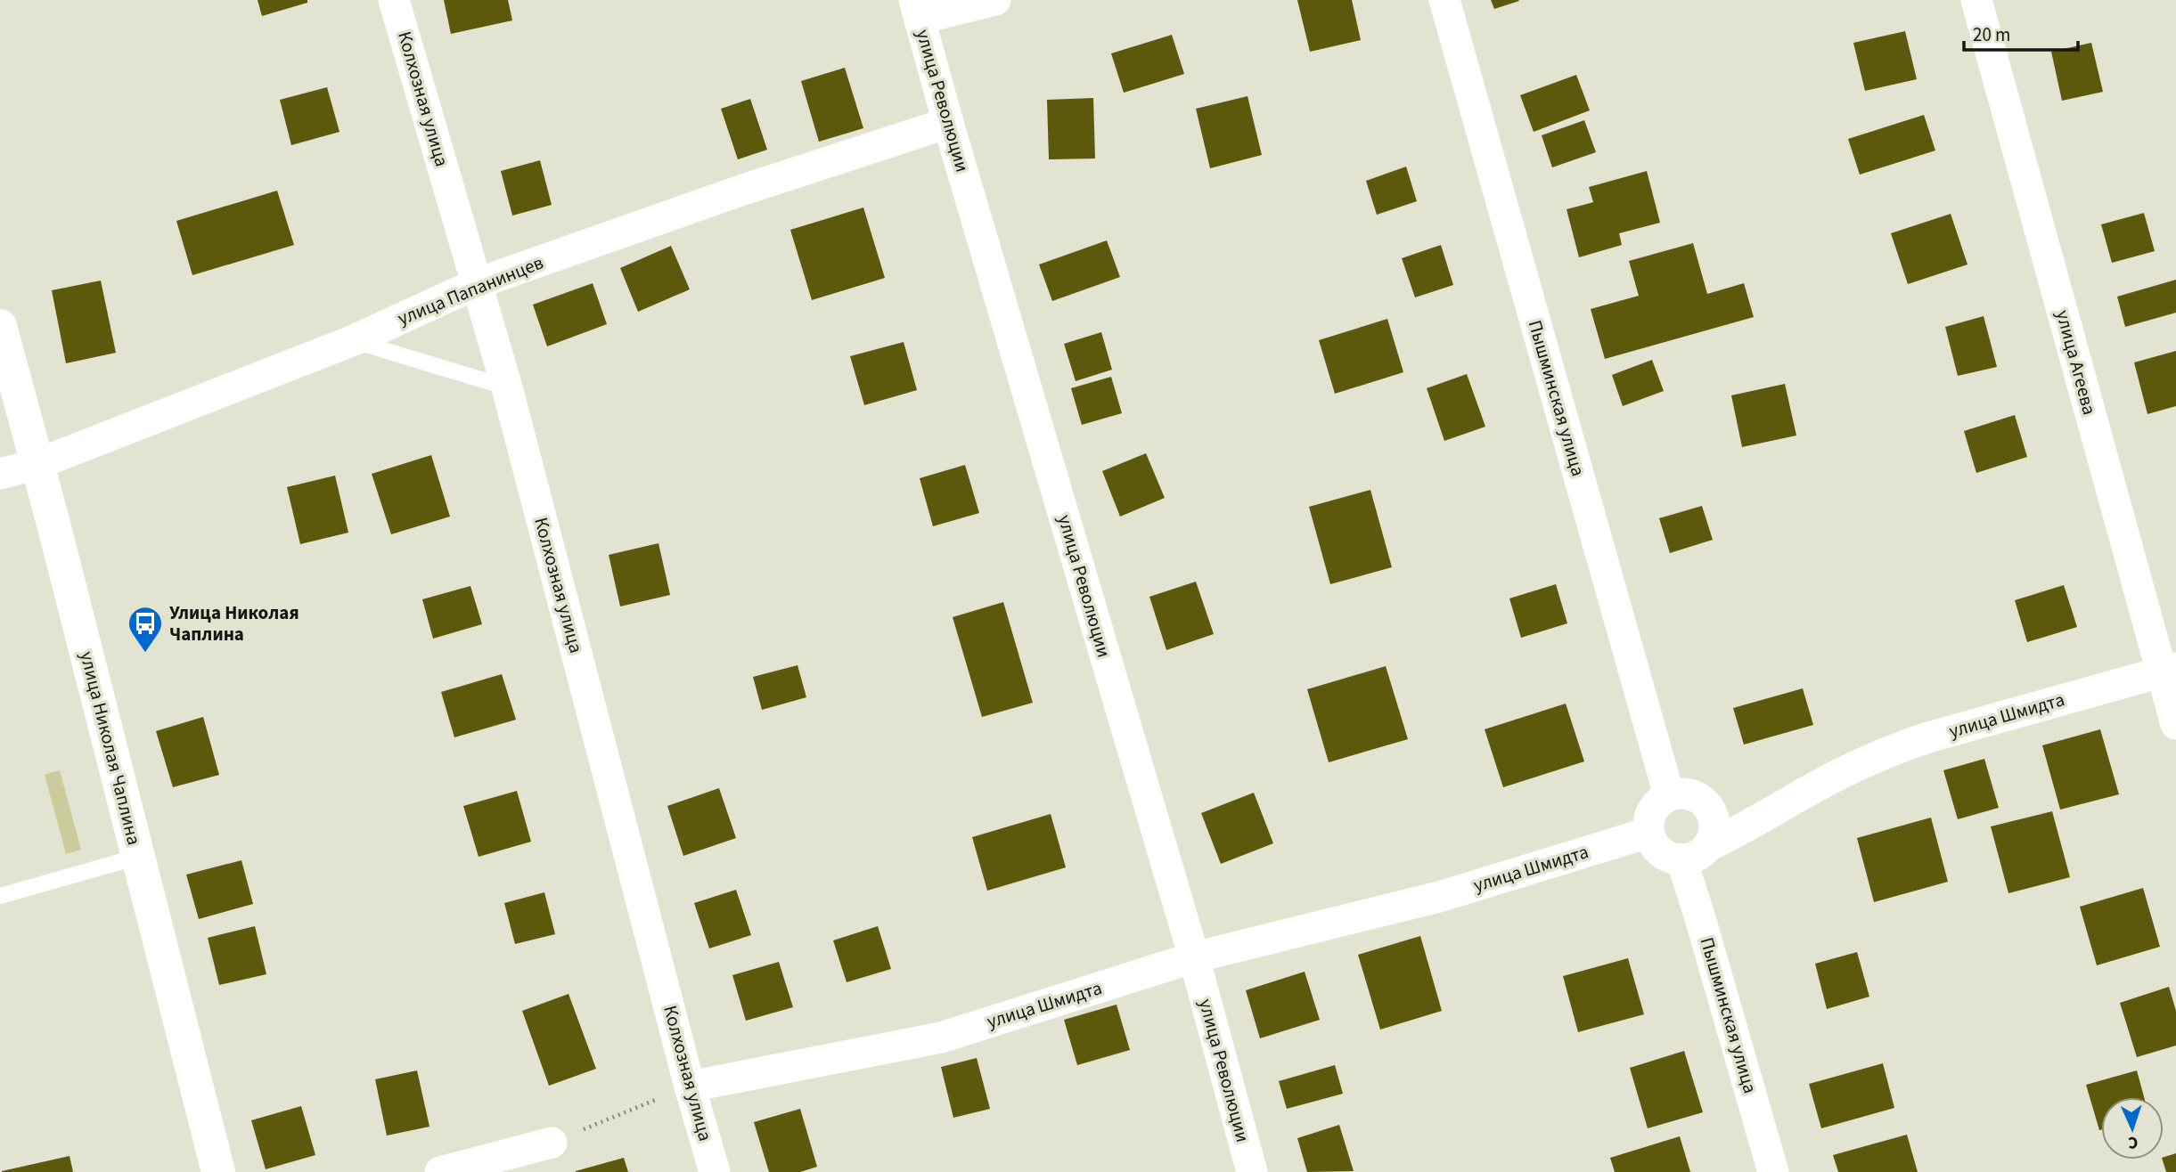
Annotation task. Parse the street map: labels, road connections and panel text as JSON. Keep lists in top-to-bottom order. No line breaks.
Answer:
{"streets":{"street":["Колхозная улица","улица Революции","улица Папанинцев","улица Агеева","Пышминская улица","улица Шмидта","улица Николая Чаплина"]},"crossings":[["Колхозная улица","улица Папанинцев"],["Колхозная улица","улица Шмидта"],["улица Революции","улица Папанинцев"],["улица Революции","улица Шмидта"],["улица Папанинцев","улица Николая Чаплина"],["улица Агеева","улица Шмидта"],["Пышминская улица","улица Шмидта"]],"places":{"bus stop":["Улица Николая Чаплина"]},"scale_bar":"20 m","north":"bottom"}
